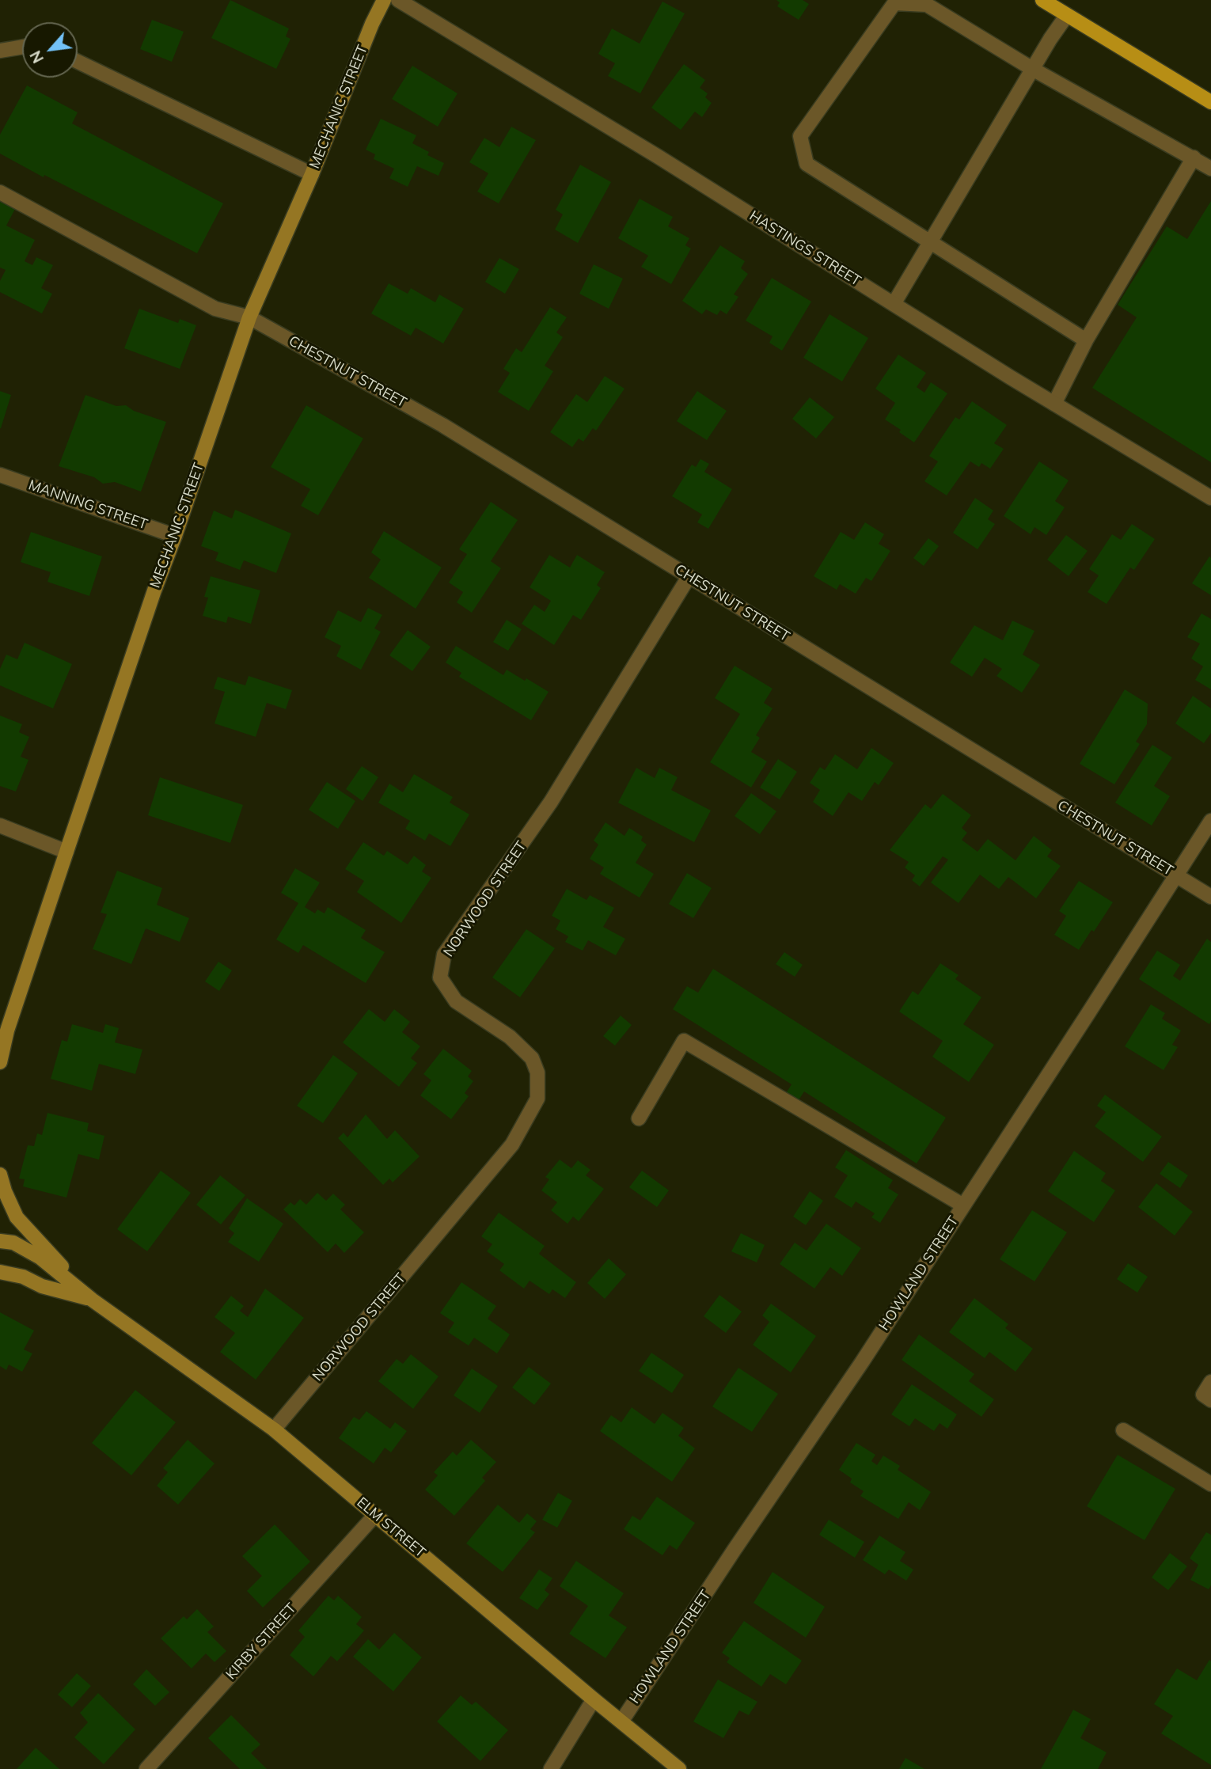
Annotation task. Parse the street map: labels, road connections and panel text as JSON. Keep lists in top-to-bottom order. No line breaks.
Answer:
{"streets":{"street":["MECHANIC STREET","HASTINGS STREET","CHESTNUT STREET","MANNING STREET","NORWOOD STREET","HOWLAND STREET","ELM STREET","KIRBY STREET"]},"crossings":[["MECHANIC STREET","CHESTNUT STREET"],["MECHANIC STREET","MANNING STREET"],["CHESTNUT STREET","NORWOOD STREET"],["CHESTNUT STREET","HOWLAND STREET"],["NORWOOD STREET","ELM STREET"],["HOWLAND STREET","ELM STREET"],["ELM STREET","KIRBY STREET"]],"north":"bottom left"}
